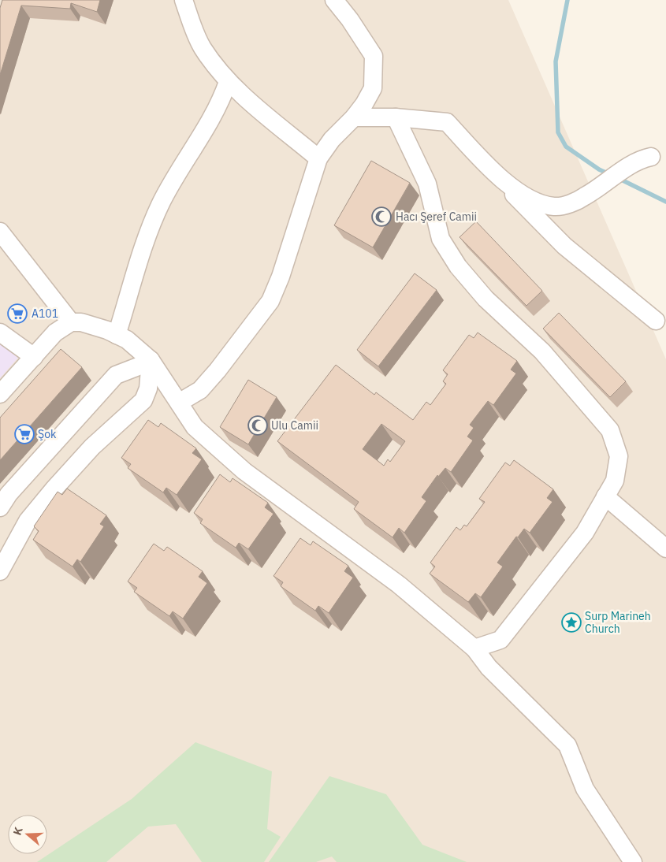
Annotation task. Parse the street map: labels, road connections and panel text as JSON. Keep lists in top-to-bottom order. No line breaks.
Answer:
{"places":{"mosque":["Hacı Şeref Camii","Ulu Camii"],"supermarket":["A101","Şok"],"place":["Surp Marineh Church"]},"north":"left"}
